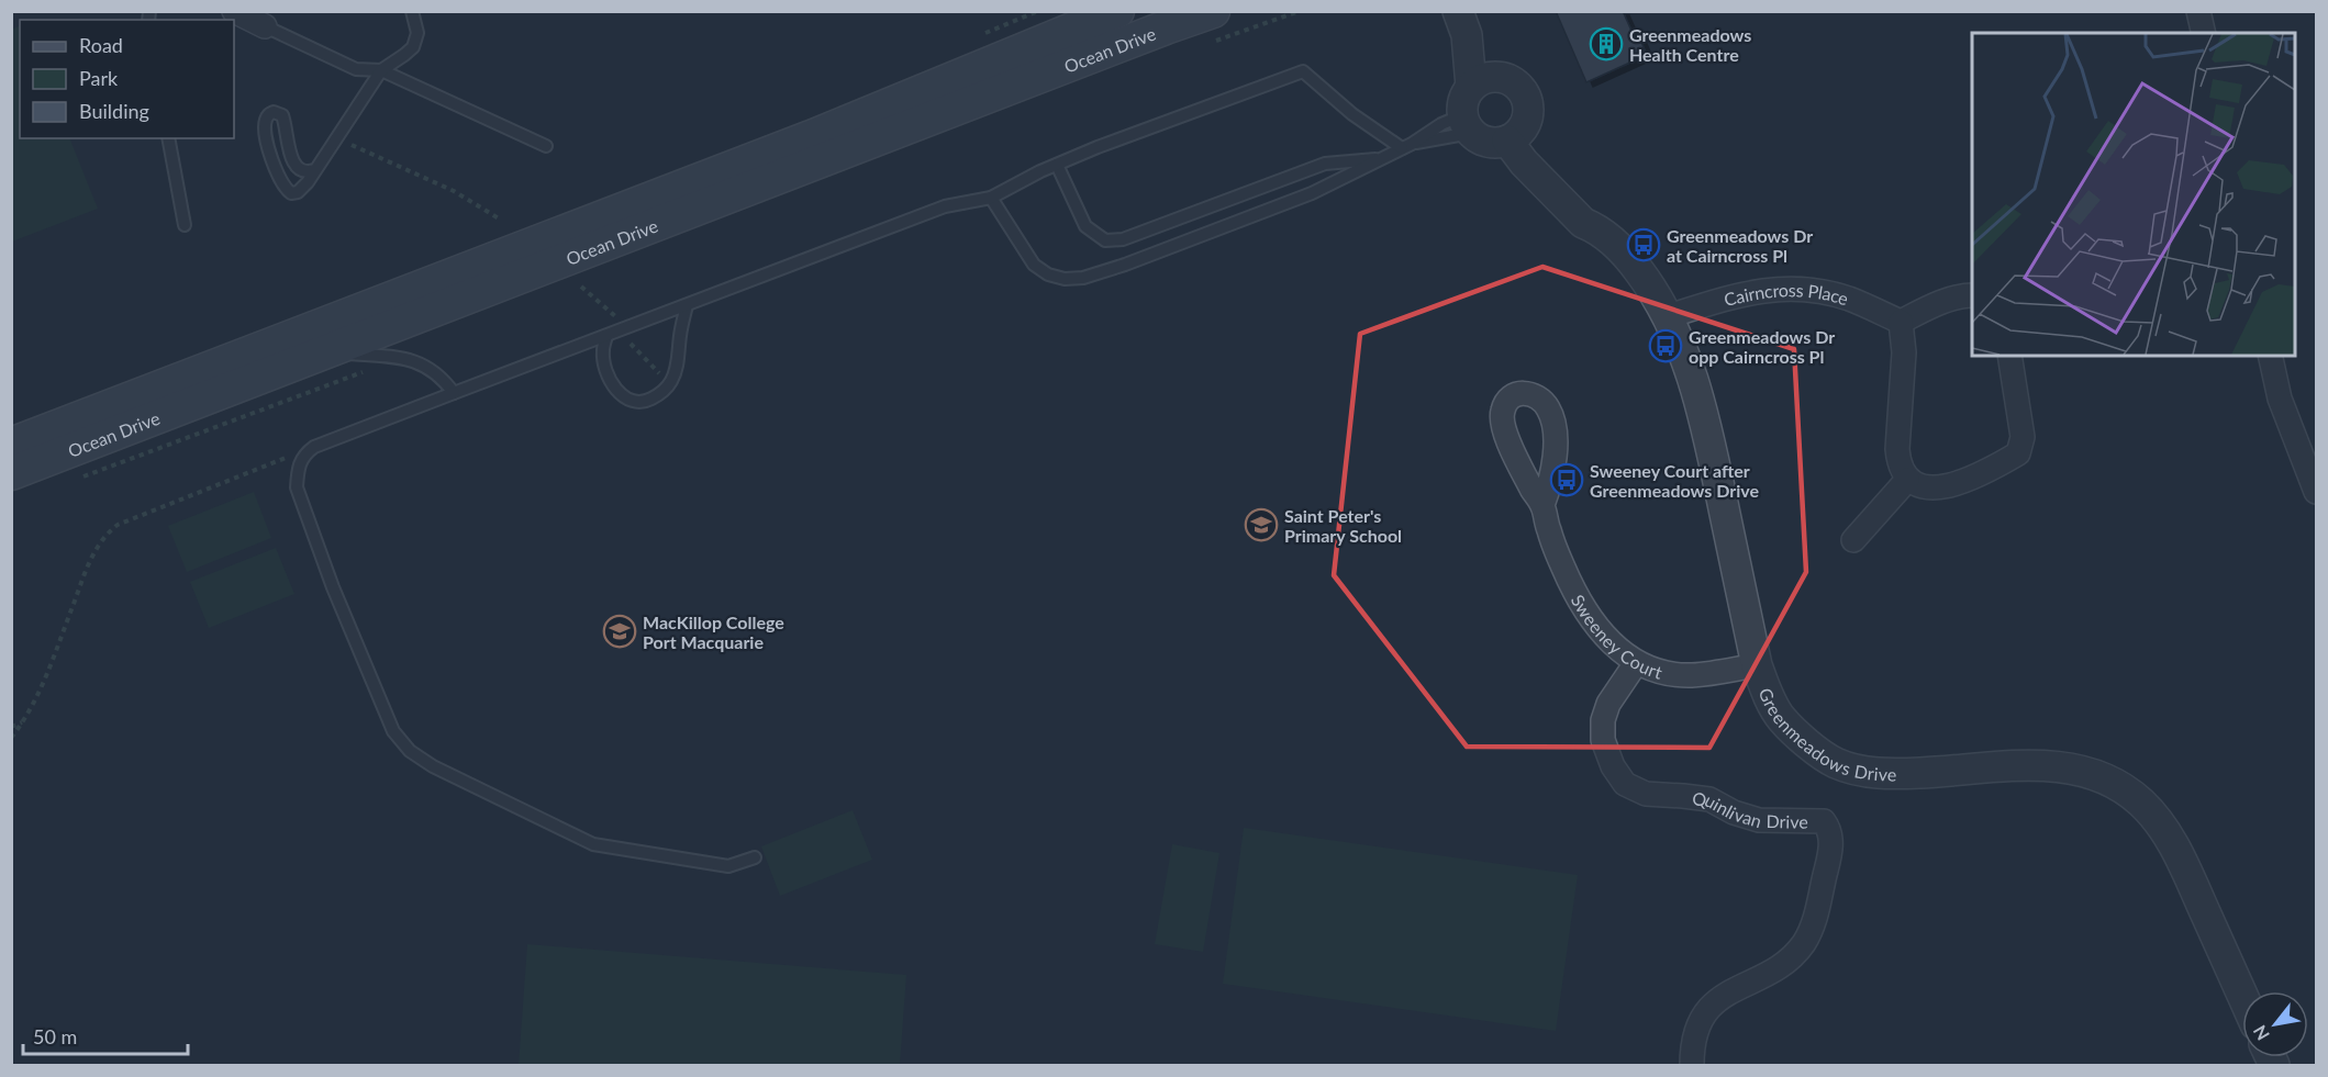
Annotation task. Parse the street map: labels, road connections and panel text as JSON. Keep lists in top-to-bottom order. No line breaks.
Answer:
{"streets":{"main road":["Ocean Drive"],"street":["Cairncross Place","Sweeney Court","Greenmeadows Drive","Quinlivan Drive"]},"crossings":[["Cairncross Place","Greenmeadows Drive"],["Sweeney Court","Greenmeadows Drive"],["Sweeney Court","Quinlivan Drive"]],"places":{"building":["Greenmeadows Health Centre"],"bus stop":["Greenmeadows Dr at Cairncross Pl","Greenmeadows Dr opp Cairncross Pl","Sweeney Court after Greenmeadows Drive"],"school or university":["Saint Peter's Primary School","MacKillop College Port Macquarie"]},"legend":["Road","Park","Building"],"scale_bar":"50 m","north":"bottom left"}
